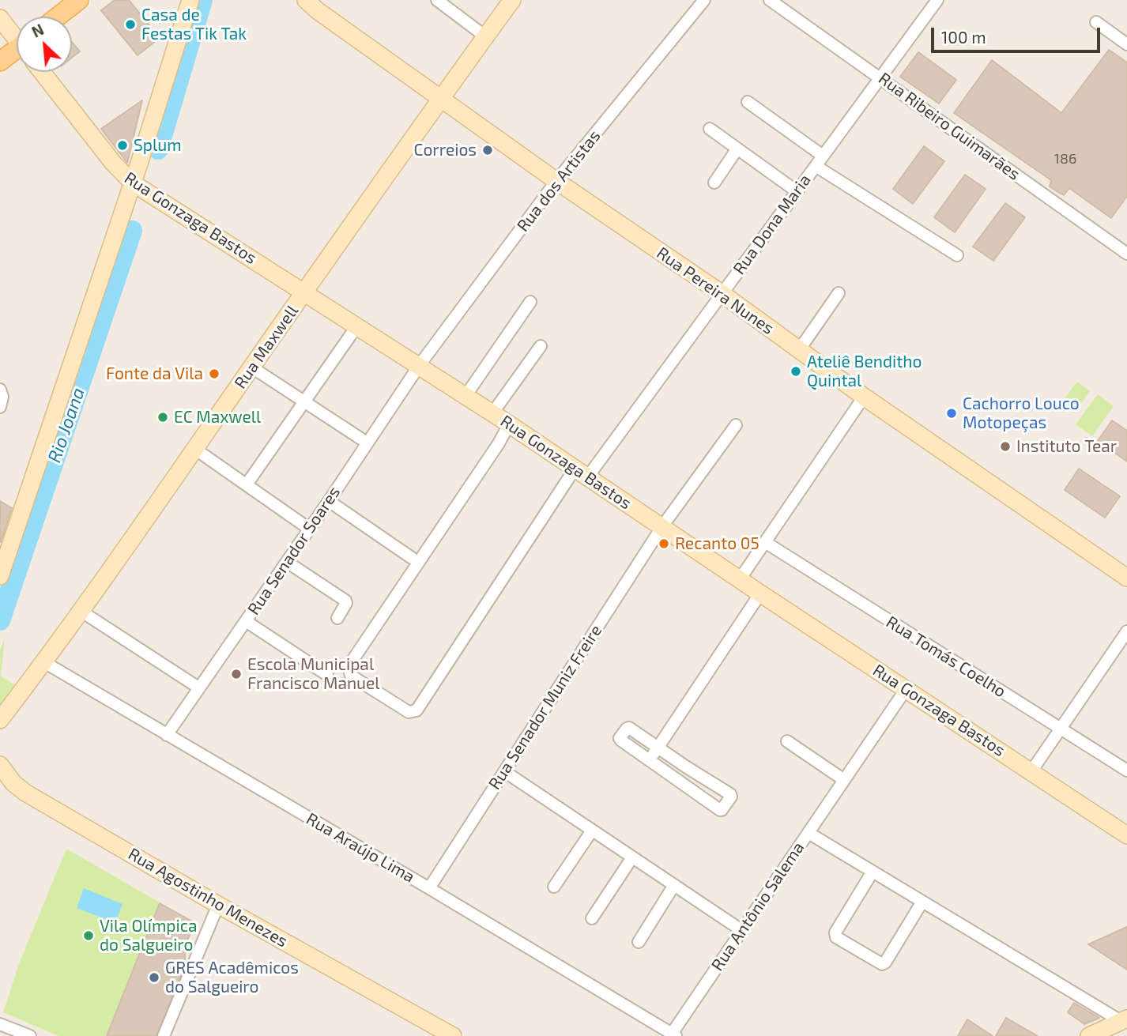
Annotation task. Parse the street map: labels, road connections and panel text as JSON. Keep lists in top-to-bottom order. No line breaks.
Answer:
{"streets":{"main road":["Rua Gonzaga Bastos","Rua Pereira Nunes","Rua Maxwell","Rua Agostinho Menezes"],"street":["Rua Ribeiro Guimarães","Rua dos Artistas","Rua Dona Maria","Rua Senador Soares","Rua Tomás Coelho","Rua Senador Muniz Freire","Rua Araújo Lima","Rua Antônio Salema"]},"crossings":[["Rua Ribeiro Guimarães","Rua Dona Maria"],["Rua dos Artistas","Rua Gonzaga Bastos"],["Rua dos Artistas","Rua Pereira Nunes"],["Rua dos Artistas","Rua Senador Soares"],["Rua Gonzaga Bastos","Rua Dona Maria"],["Rua Gonzaga Bastos","Rua Maxwell"],["Rua Gonzaga Bastos","Rua Senador Soares"],["Rua Gonzaga Bastos","Rua Senador Muniz Freire"],["Rua Gonzaga Bastos","Rua Antônio Salema"],["Rua Dona Maria","Rua Pereira Nunes"],["Rua Pereira Nunes","Rua Maxwell"],["Rua Maxwell","Rua Araújo Lima"],["Rua Senador Soares","Rua Araújo Lima"],["Rua Senador Muniz Freire","Rua Araújo Lima"],["Rua Araújo Lima","Rua Antônio Salema"]],"water":["Rio Joana"],"places":["Casa de Festas Tik Tak","Splum","Correios","Ateliê Benditho Quintal","Fonte da Vila","Cachorro Louco Motopeças","EC Maxwell","Instituto Tear","Recanto 05","Escola Municipal Francisco Manuel","Vila Olímpica do Salgueiro","GRES Acadêmicos do Salgueiro"],"house_numbers":["186"],"scale_bar":"100 m","north":"top left"}
